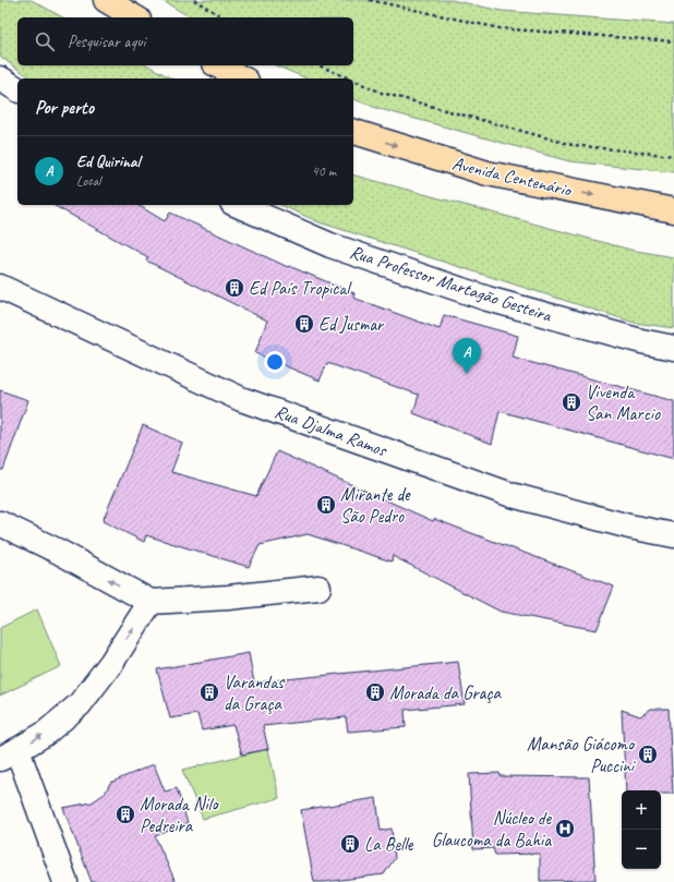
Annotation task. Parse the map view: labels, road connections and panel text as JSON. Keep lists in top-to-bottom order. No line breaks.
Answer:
{"streets":{"main road":["Avenida Centenário"],"street":["Rua Professor Martagão Gesteira","Rua Djalma Ramos"]},"one_way":["Avenida Centenário"],"places":{"building":["Ed País Tropical","Ed Jusmar","Vivenda San Marcio","Mirante de São Pedro","Varandas da Graça","Morada da Graça","Mansão Giácomo Puccini","Morada Nilo Pedreira","La Belle"],"hospital":["Núcleo de Glaucoma da Bahia"]},"page":{"search":"Pesquisar aqui","heading":"Por perto","list":[{"mark":"A","name":"Ed Quirinal","note":"Local","value":"40 m"}],"pins":"A","map_buttons":["+","−"]}}
